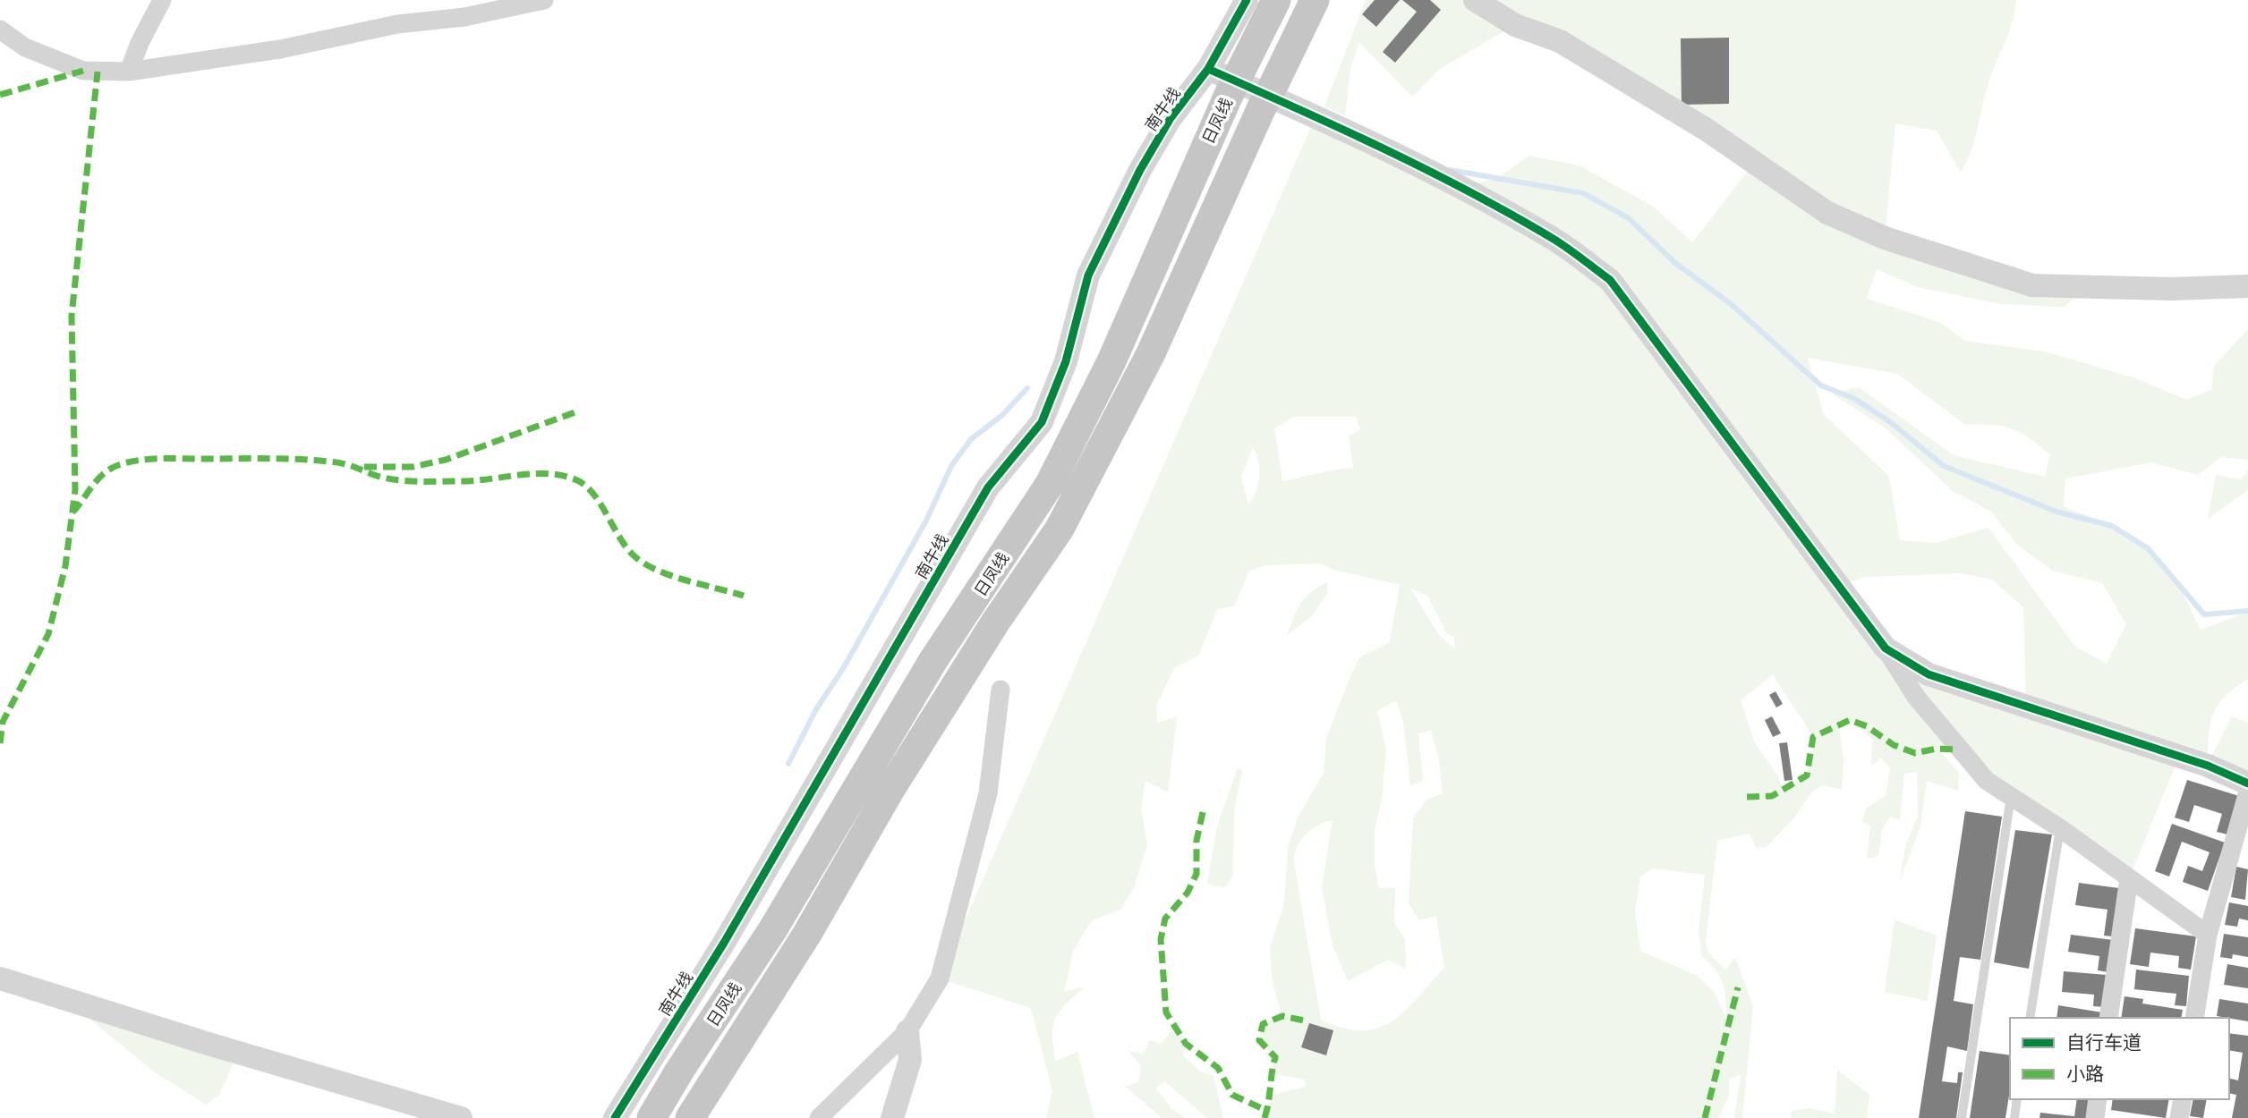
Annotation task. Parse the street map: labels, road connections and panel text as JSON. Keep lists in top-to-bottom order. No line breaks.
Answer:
{"streets":{"highway":["日凤线"],"street":["南牛线"]},"legend":["自行车道","小路"]}
